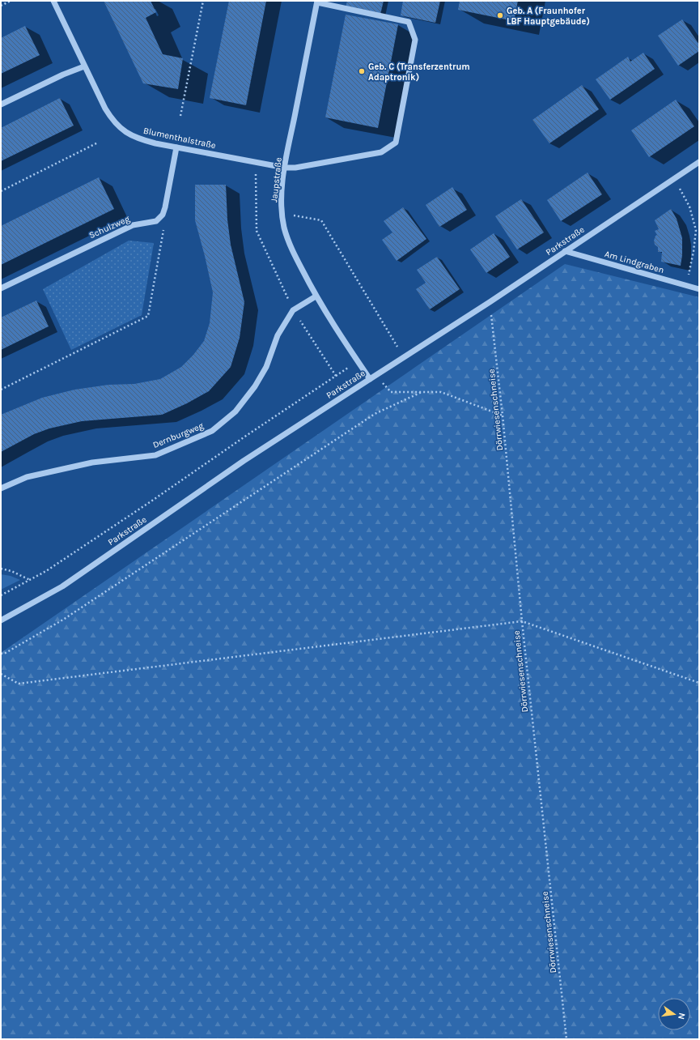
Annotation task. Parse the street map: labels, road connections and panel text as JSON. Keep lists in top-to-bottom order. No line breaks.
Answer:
{"streets":{"street":["Blumenthalstraße","Jaupstraße","Schulzweg","Parkstraße","Am Lindgraben","Dernburgweg"],"path":["Dörrwiesenschneise"]},"crossings":[["Blumenthalstraße","Jaupstraße"],["Jaupstraße","Parkstraße"],["Jaupstraße","Dernburgweg"],["Parkstraße","Am Lindgraben"],["Parkstraße","Dörrwiesenschneise"]],"places":["Geb. A (Fraunhofer LBF Hauptgebäude)","Geb. C (Transferzentrum Adaptronik)"],"north":"right"}
